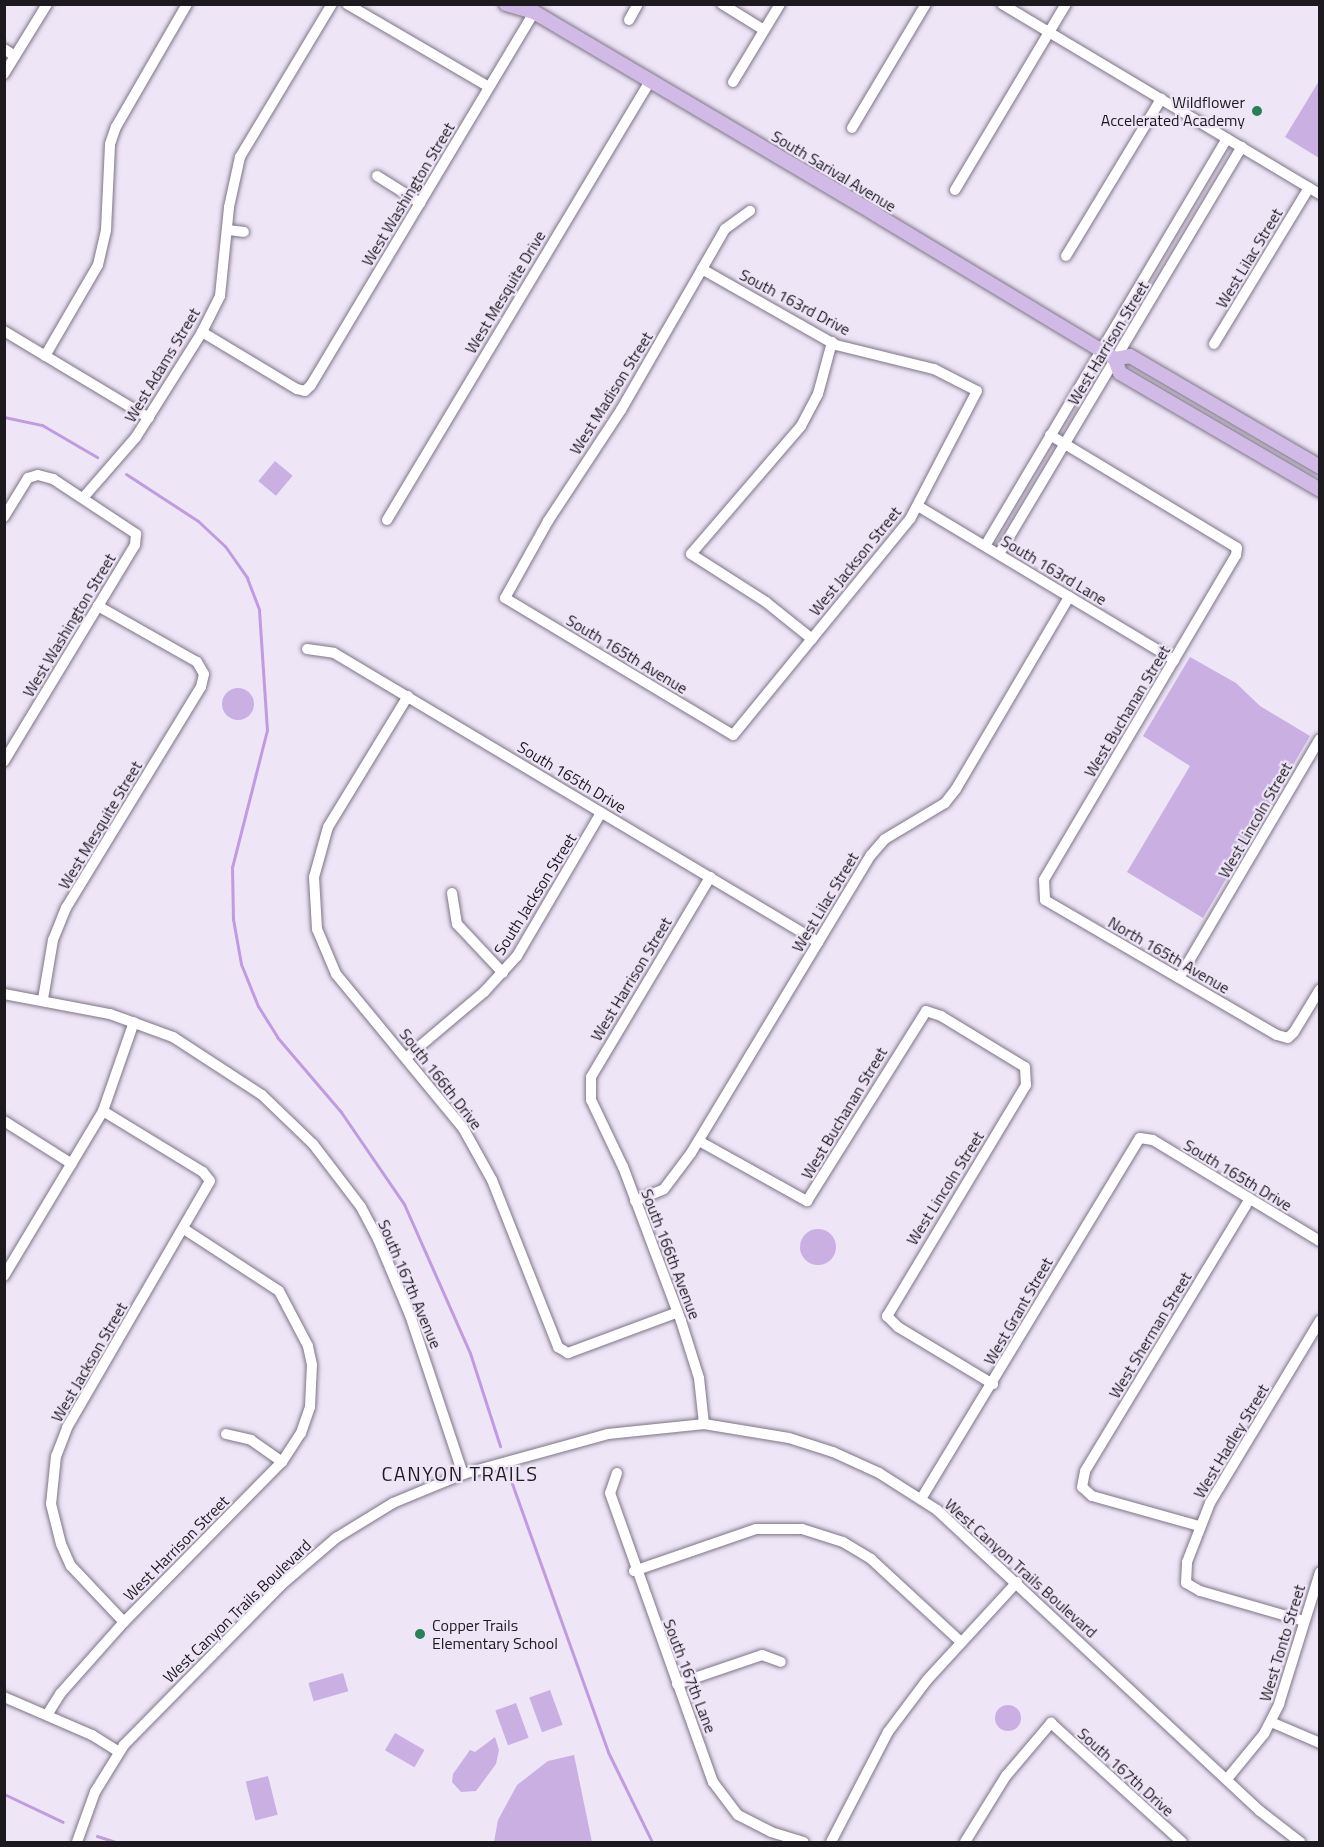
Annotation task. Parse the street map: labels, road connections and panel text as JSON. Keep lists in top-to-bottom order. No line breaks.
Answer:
{"streets":{"main road":["South Sarival Avenue"],"street":["West Washington Street","West Lilac Street","West Mesquite Drive","South 163rd Drive","West Harrison Street","West Adams Street","West Madison Street","West Jackson Street","South 163rd Lane","South 165th Avenue","West Buchanan Street","South 165th Drive","West Lincoln Street","West Mesquite Street","South Jackson Street","North 165th Avenue","South 166th Drive","South 166th Avenue","South 167th Avenue","West Grant Street","West Sherman Street","West Hadley Street","West Canyon Trails Boulevard","West Tonto Street","South 167th Lane","South 167th Drive"]},"crossings":[["South Sarival Avenue","West Washington Street"],["South Sarival Avenue","West Mesquite Drive"],["South Sarival Avenue","West Harrison Street"],["West Washington Street","West Adams Street"],["West Washington Street","West Mesquite Street"],["West Lilac Street","South 163rd Lane"],["West Lilac Street","West Buchanan Street"],["West Lilac Street","South 165th Drive"],["West Lilac Street","South 166th Avenue"],["South 163rd Drive","West Madison Street"],["South 163rd Drive","West Jackson Street"],["West Harrison Street","West Jackson Street"],["West Harrison Street","South 163rd Lane"],["West Harrison Street","West Buchanan Street"],["West Harrison Street","South 165th Drive"],["West Harrison Street","South 166th Avenue"],["West Madison Street","South 165th Avenue"],["West Jackson Street","South 163rd Lane"],["West Jackson Street","South 165th Avenue"],["South 163rd Lane","West Buchanan Street"],["West Buchanan Street","West Lincoln Street"],["West Buchanan Street","North 165th Avenue"],["South 165th Drive","South Jackson Street"],["South 165th Drive","South 166th Drive"],["South 165th Drive","West Grant Street"],["South 165th Drive","West Sherman Street"],["West Lincoln Street","North 165th Avenue"],["West Lincoln Street","West Grant Street"],["West Mesquite Street","South 167th Avenue"],["South Jackson Street","South 166th Drive"],["South 166th Drive","South 166th Avenue"],["South 166th Avenue","West Canyon Trails Boulevard"],["South 167th Avenue","West Canyon Trails Boulevard"],["West Grant Street","West Canyon Trails Boulevard"],["West Sherman Street","West Hadley Street"],["West Hadley Street","West Tonto Street"],["West Canyon Trails Boulevard","West Tonto Street"]],"districts":["CANYON TRAILS"],"places":["Wildflower Accelerated Academy","Copper Trails Elementary School"]}
